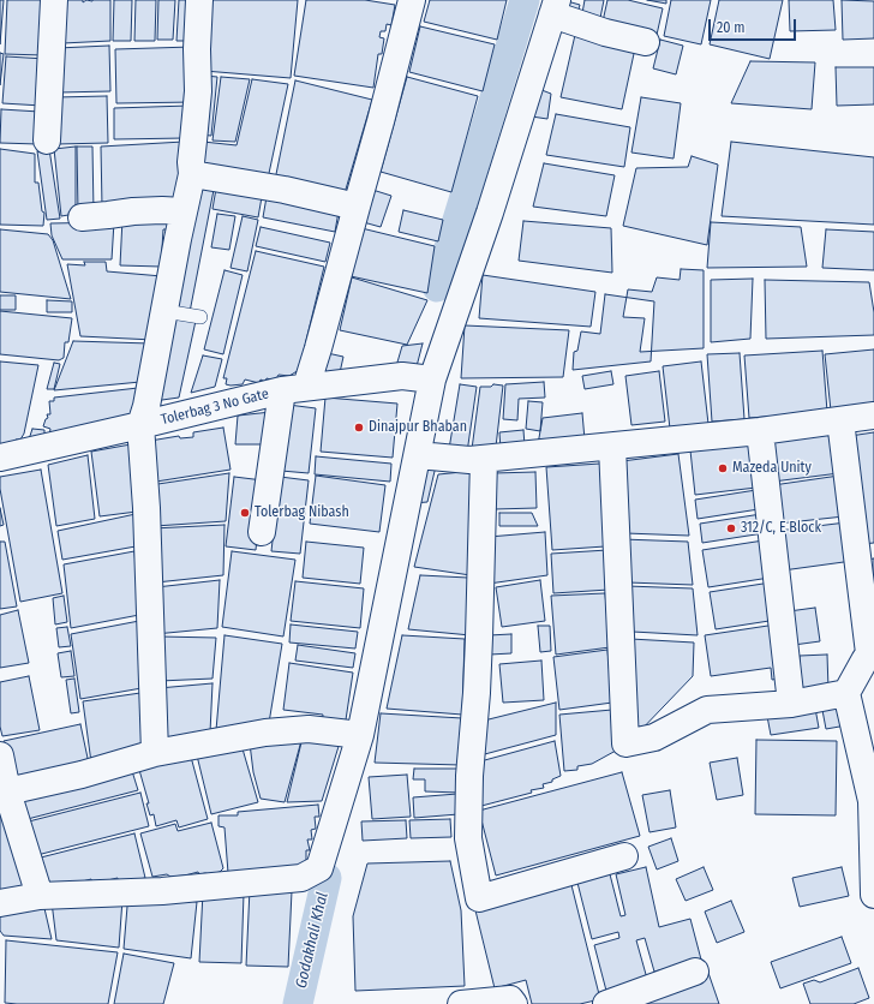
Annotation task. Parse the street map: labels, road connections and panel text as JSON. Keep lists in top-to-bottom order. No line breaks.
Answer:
{"streets":{"street":["Tolerbag 3 No Gate"]},"water":["Godakhali Khal"],"places":["Dinajpur Bhaban","Mazeda Unity","Tolerbag Nibash","312/C, E Block"],"scale_bar":"20 m"}
